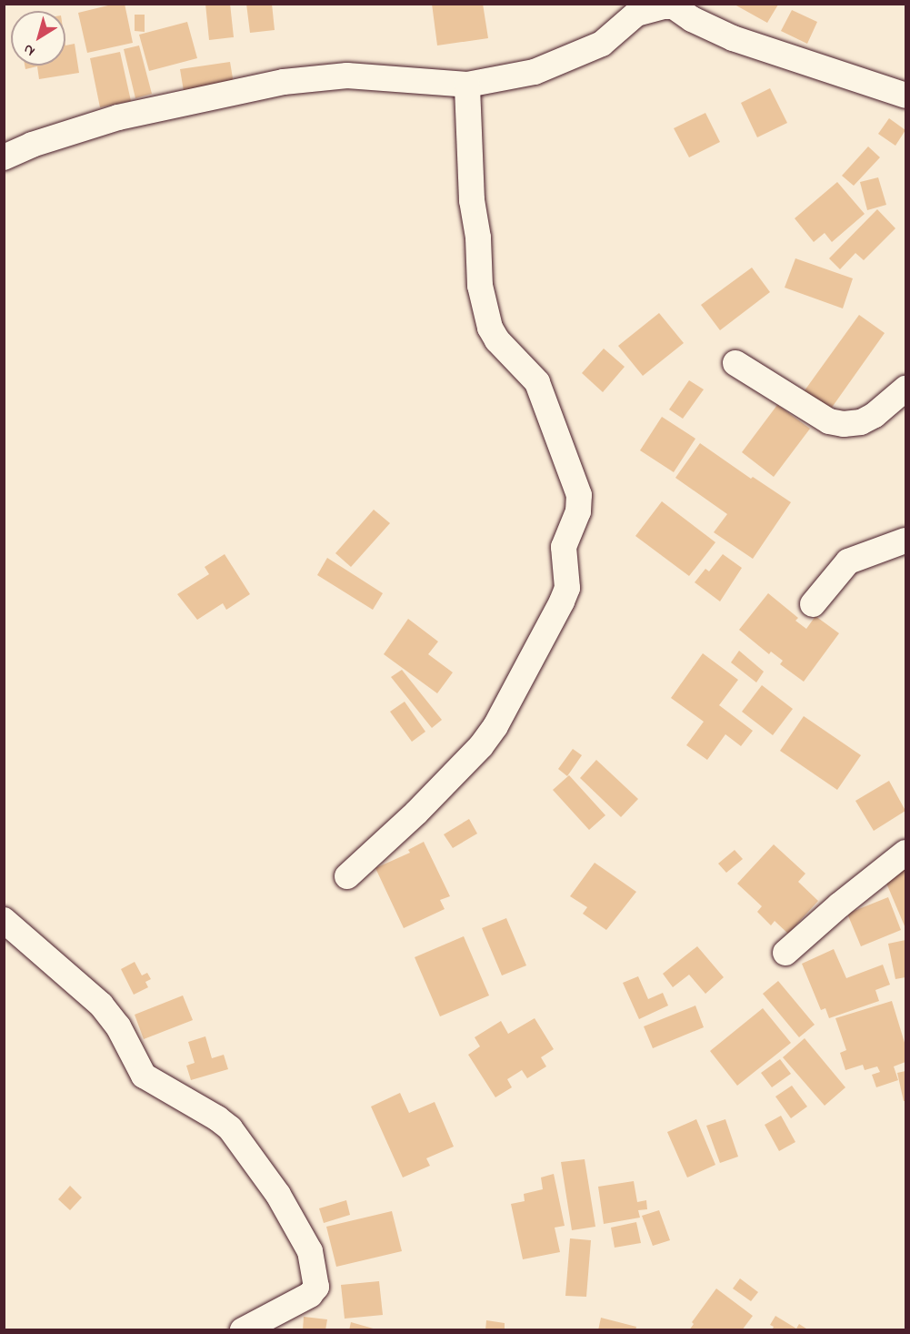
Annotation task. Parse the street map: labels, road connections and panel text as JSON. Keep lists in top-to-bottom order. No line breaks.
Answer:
{"north":"bottom left"}
